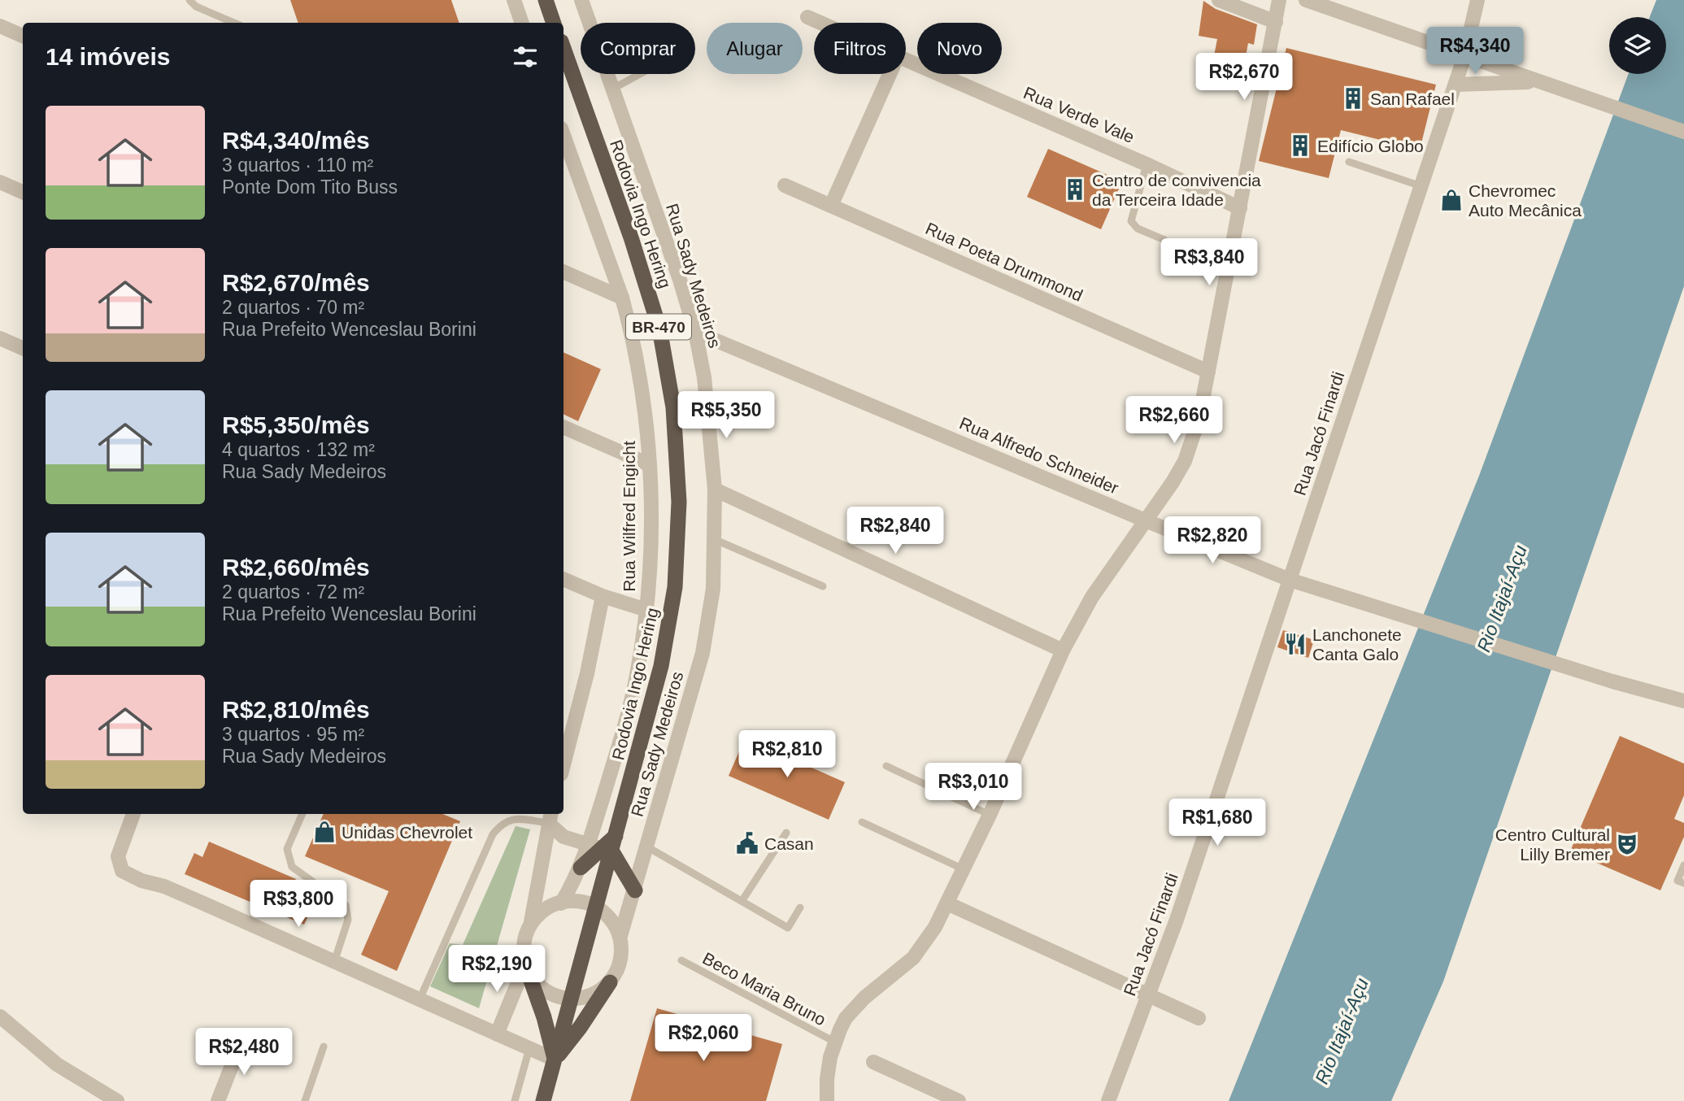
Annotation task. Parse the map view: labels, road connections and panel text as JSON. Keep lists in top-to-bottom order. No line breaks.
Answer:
{"streets":{"highway":["Rodovia Ingo Hering","BR-470"],"street":["Rua Verde Vale","Rua Poeta Drummond","Rua Sady Medeiros","Rua Jacó Finardi","Rua Alfredo Schneider","Rua Wilfred Engicht"],"lane":["Beco Maria Bruno"]},"crossings":[["Rodovia Ingo Hering","Rua Wilfred Engicht"],["Rua Sady Medeiros","Rua Alfredo Schneider"],["Rua Jacó Finardi","Rua Alfredo Schneider"]],"water":["Rio Itajaí-Açu"],"places":{"building":["San Rafael","Edifício Globo","Centro de convivencia da Terceira Idade"],"shop":["Chevromec Auto Mecânica","Unidas Chevrolet"],"restaurant":["Lanchonete Canta Galo"],"public building":["Casan"],"theatre":["Centro Cultural Lilly Bremer"]},"page":{"chip":["Comprar","Alugar","Filtros","Novo"],"heading":"14 imóveis","price":["R$4,340","R$2,670","R$3,840","R$5,350","R$2,660","R$2,840","R$2,820","R$2,810","R$3,010","R$1,680","R$3,800","R$2,190","R$2,060","R$2,480"],"list":[{"name":"R$4,340/mês","note":"3 quartos · 110 m² · Ponte Dom Tito Buss"},{"name":"R$2,670/mês","note":"2 quartos · 70 m² · Rua Prefeito Wenceslau Borini"},{"name":"R$5,350/mês","note":"4 quartos · 132 m² · Rua Sady Medeiros"},{"name":"R$2,660/mês","note":"2 quartos · 72 m² · Rua Prefeito Wenceslau Borini"},{"name":"R$2,810/mês","note":"3 quartos · 95 m² · Rua Sady Medeiros"}]}}
